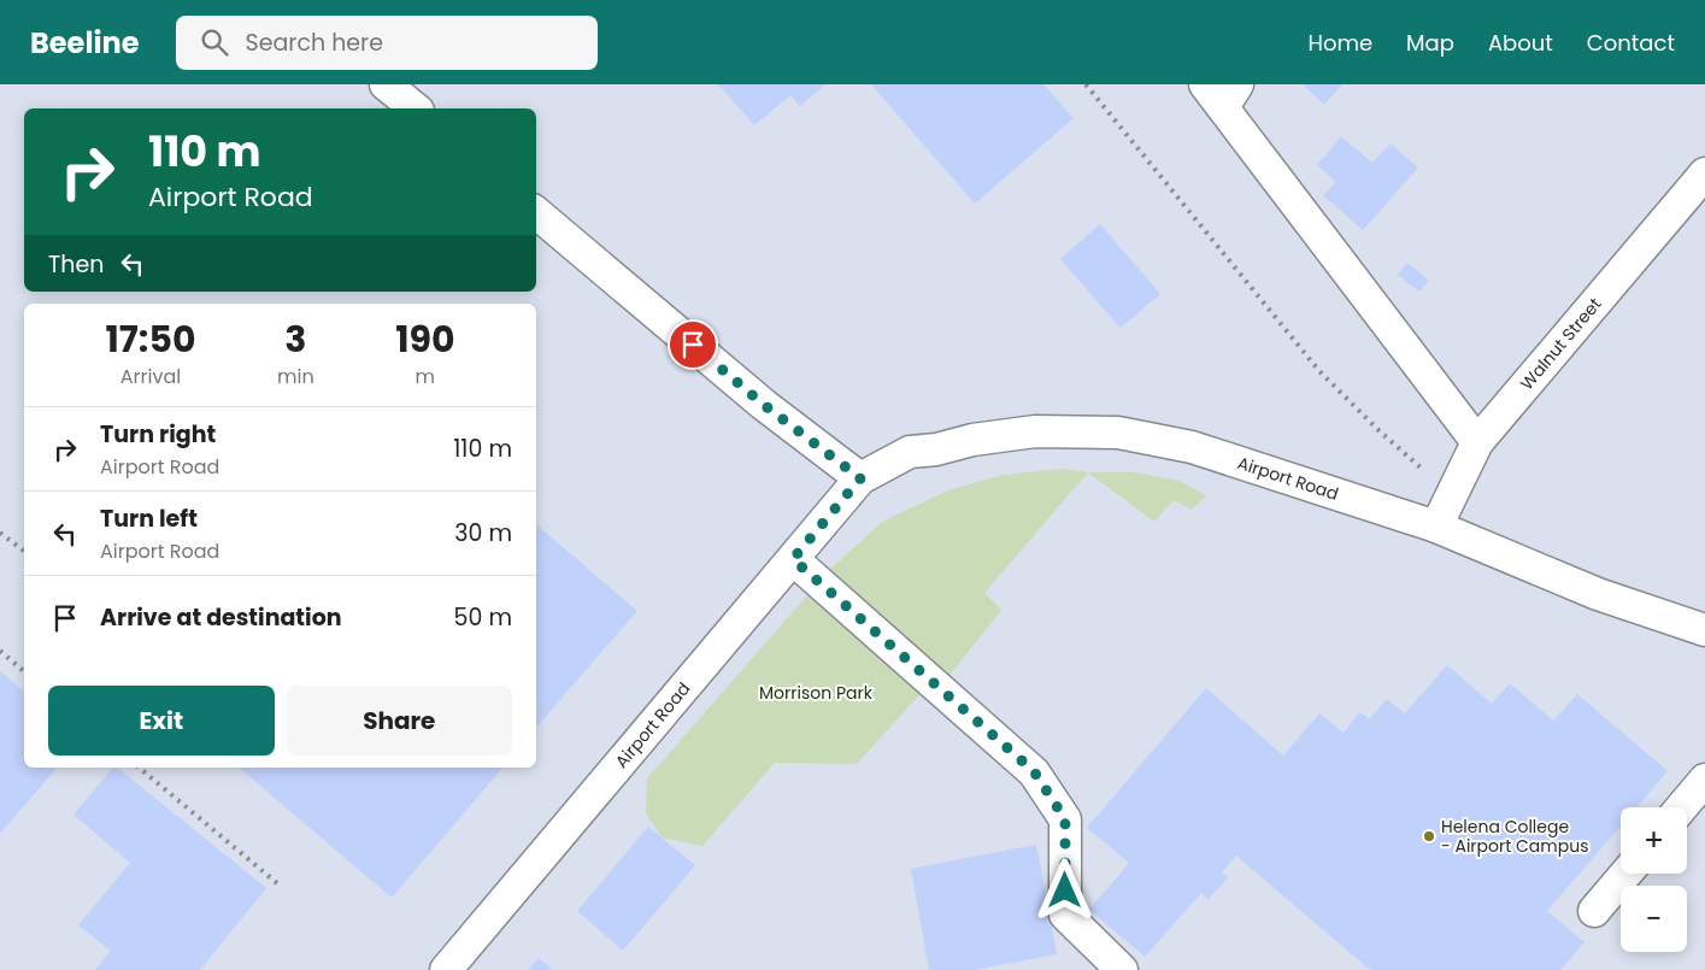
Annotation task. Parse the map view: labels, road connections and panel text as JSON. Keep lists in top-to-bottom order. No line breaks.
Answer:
{"streets":{"street":["Walnut Street","Airport Road"]},"crossings":[["Walnut Street","Airport Road"]],"parks":["Morrison Park"],"places":["Helena College - Airport Campus"],"page":{"header":"Beeline","search":"Search here","nav":["Home","Map","About","Contact"],"turn":["110 m","Airport Road"],"then":"Then","eta":["17:50","Arrival","3","min","190","m"],"list":[{"name":"Turn right","note":"Airport Road","value":"110 m"},{"name":"Turn left","note":"Airport Road","value":"30 m"},{"name":"Arrive at destination","value":"50 m"}],"buttons":["Exit","Share"],"map_buttons":["+","−"]}}
